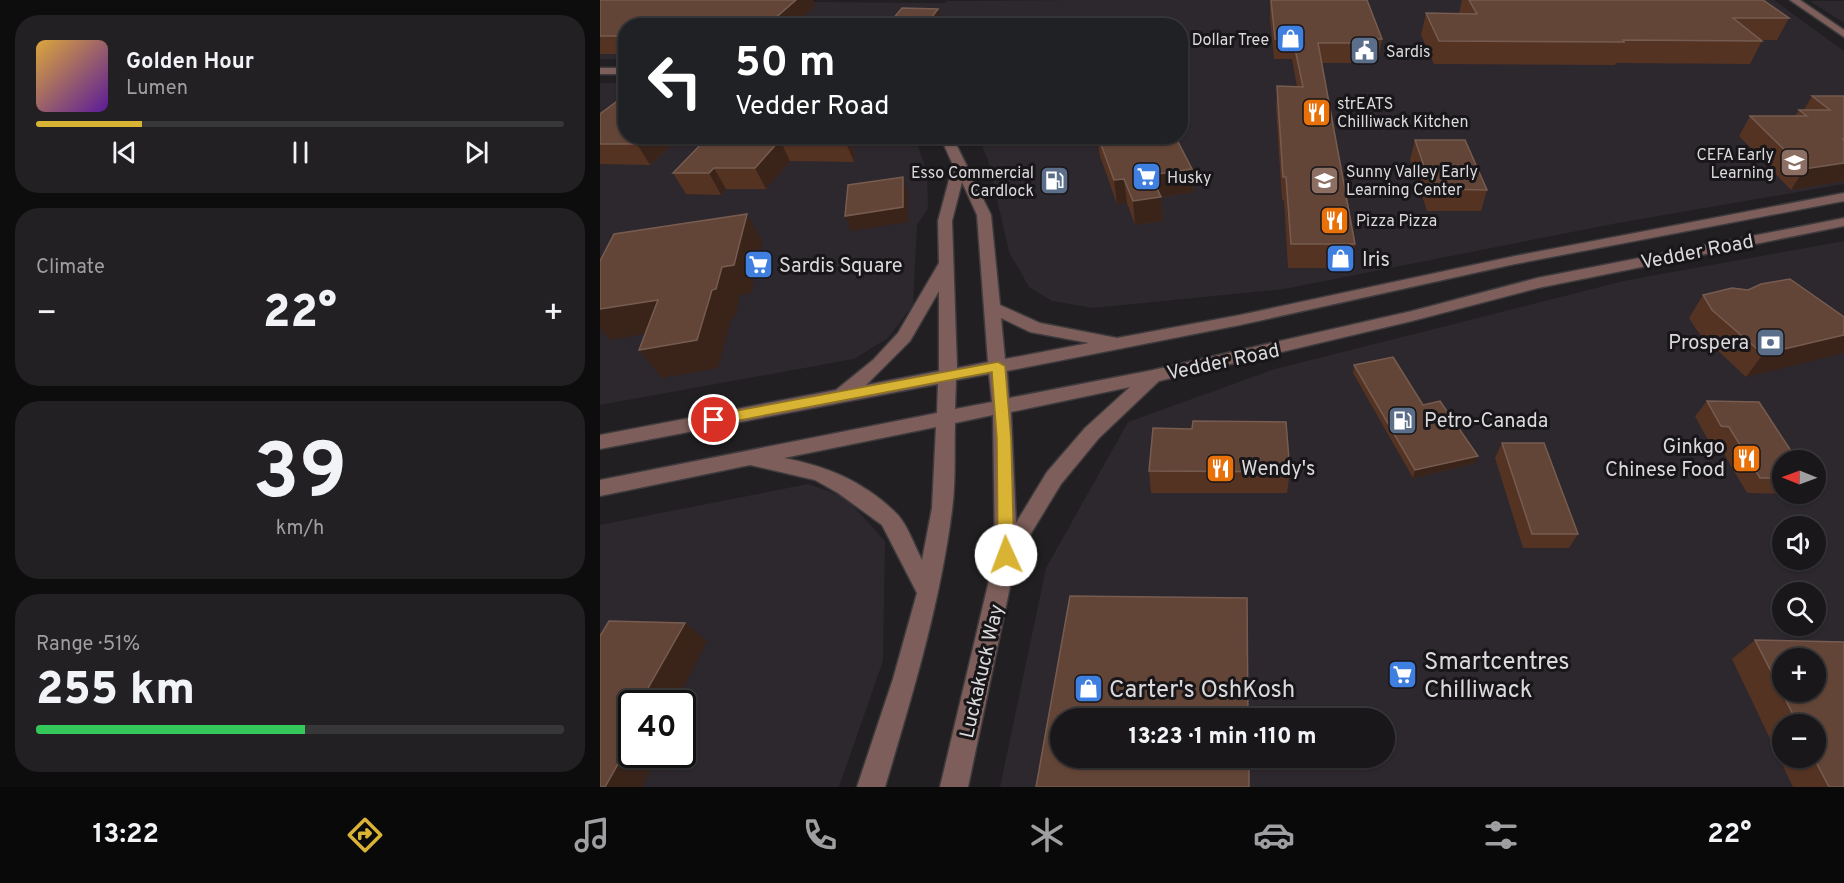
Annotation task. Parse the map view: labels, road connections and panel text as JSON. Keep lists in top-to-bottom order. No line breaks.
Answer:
{"streets":{"main road":["Vedder Road","Luckakuck Way"]},"crossings":[["Vedder Road","Luckakuck Way"]],"places":{"shop":["Dollar Tree","Iris","Carter's OshKosh"],"public building":["Sardis"],"restaurant":["strEATS Chilliwack Kitchen","Pizza Pizza","Ginkgo Chinese Food","Wendy's"],"school or university":["CEFA Early Learning","Sunny Valley Early Learning Center"],"supermarket":["Husky","Sardis Square","Smartcentres Chilliwack"],"fuel station":["Esso Commercial Cardlock","Petro-Canada"],"bank":["Prospera"]},"north":"left","page":{"turn":["50 m","Vedder Road"],"song":["Golden Hour","Lumen"],"tile":["Climate",["39","km/h"],["Range · 51%","255 km"]],"heat":["−","22°","+"],"map_buttons":["+","−"],"limit":"40","trip":"13:23 · 1 min · 110 m","tabs":["13:22","22°"]}}
